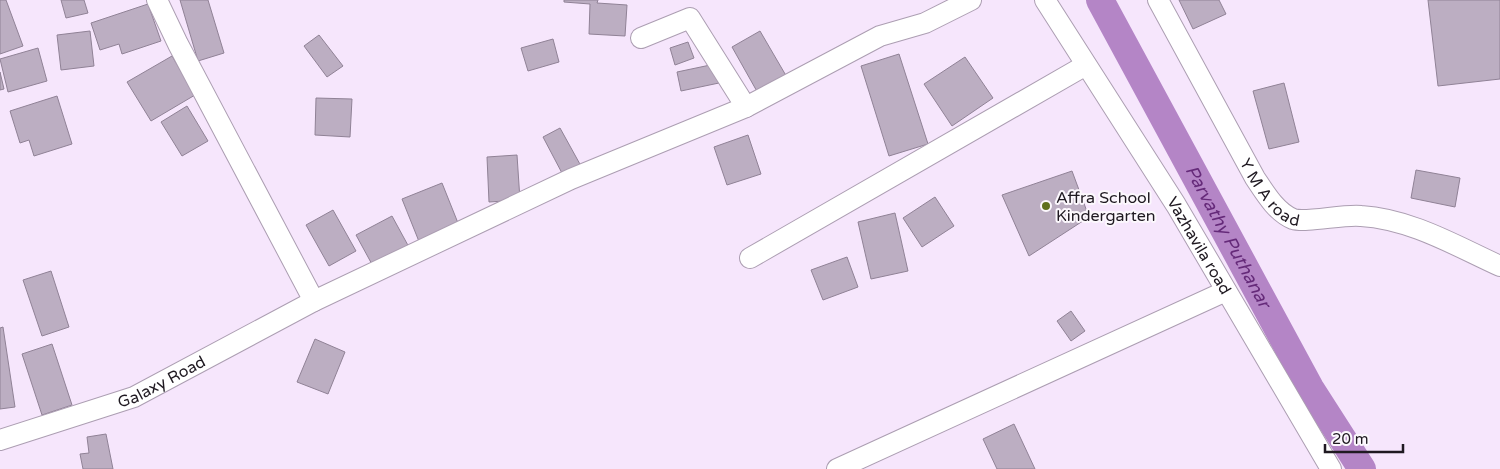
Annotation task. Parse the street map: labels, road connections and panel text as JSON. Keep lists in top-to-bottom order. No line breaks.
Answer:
{"streets":{"street":["Y M A road","Vazhavila road","Galaxy Road"]},"water":["Parvathy Puthanar"],"places":["Affra School Kindergarten"],"scale_bar":"20 m"}
